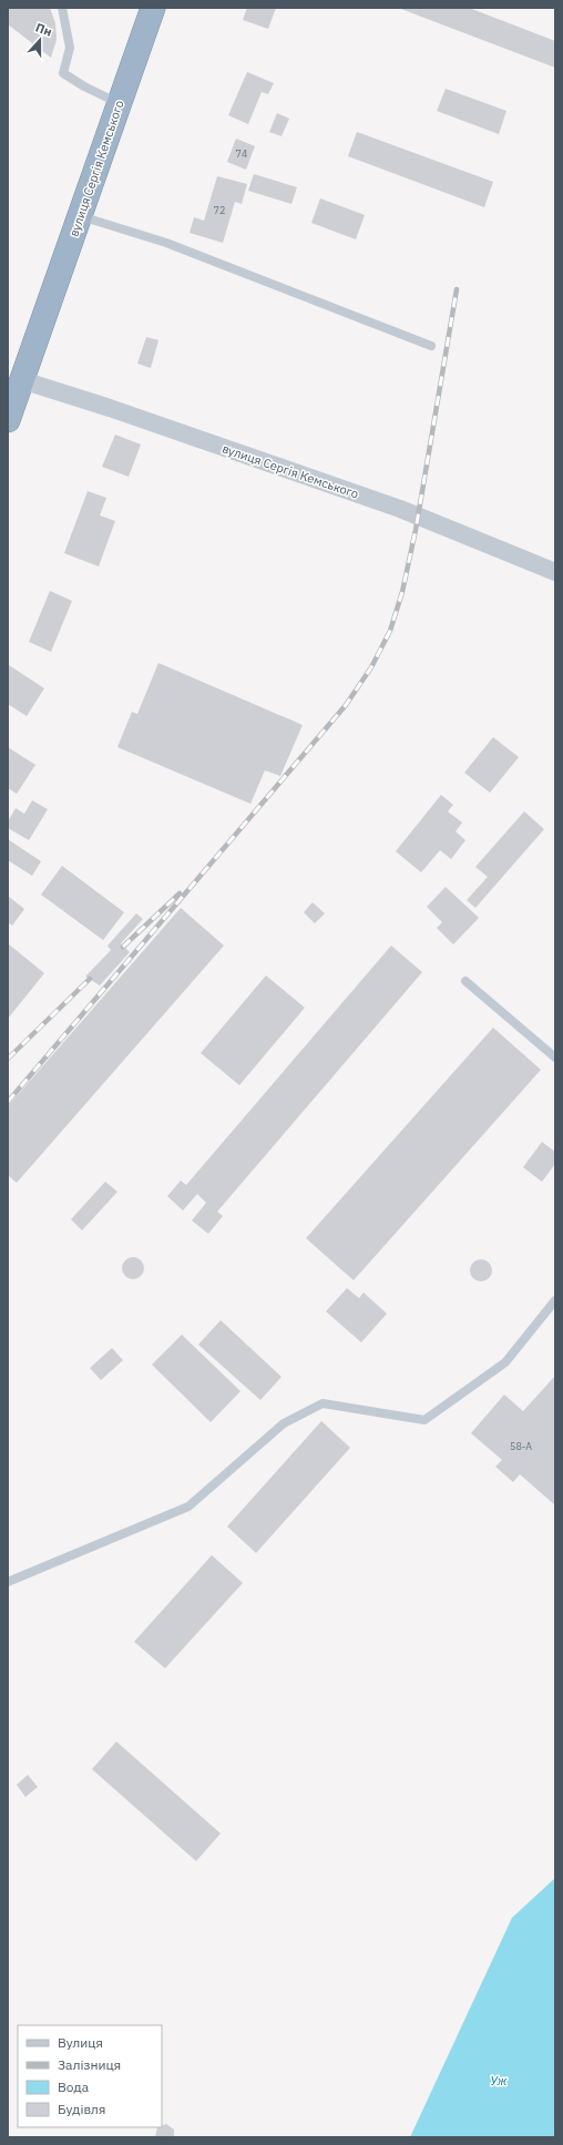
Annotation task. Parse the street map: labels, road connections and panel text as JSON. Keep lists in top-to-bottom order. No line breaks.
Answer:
{"streets":{"highway":["вулиця Сергія Кемського"]},"water":["Уж"],"house_numbers":["74","72","58-А"],"legend":["Вулиця","Залізниця","Вода","Будівля"],"north":"top"}
